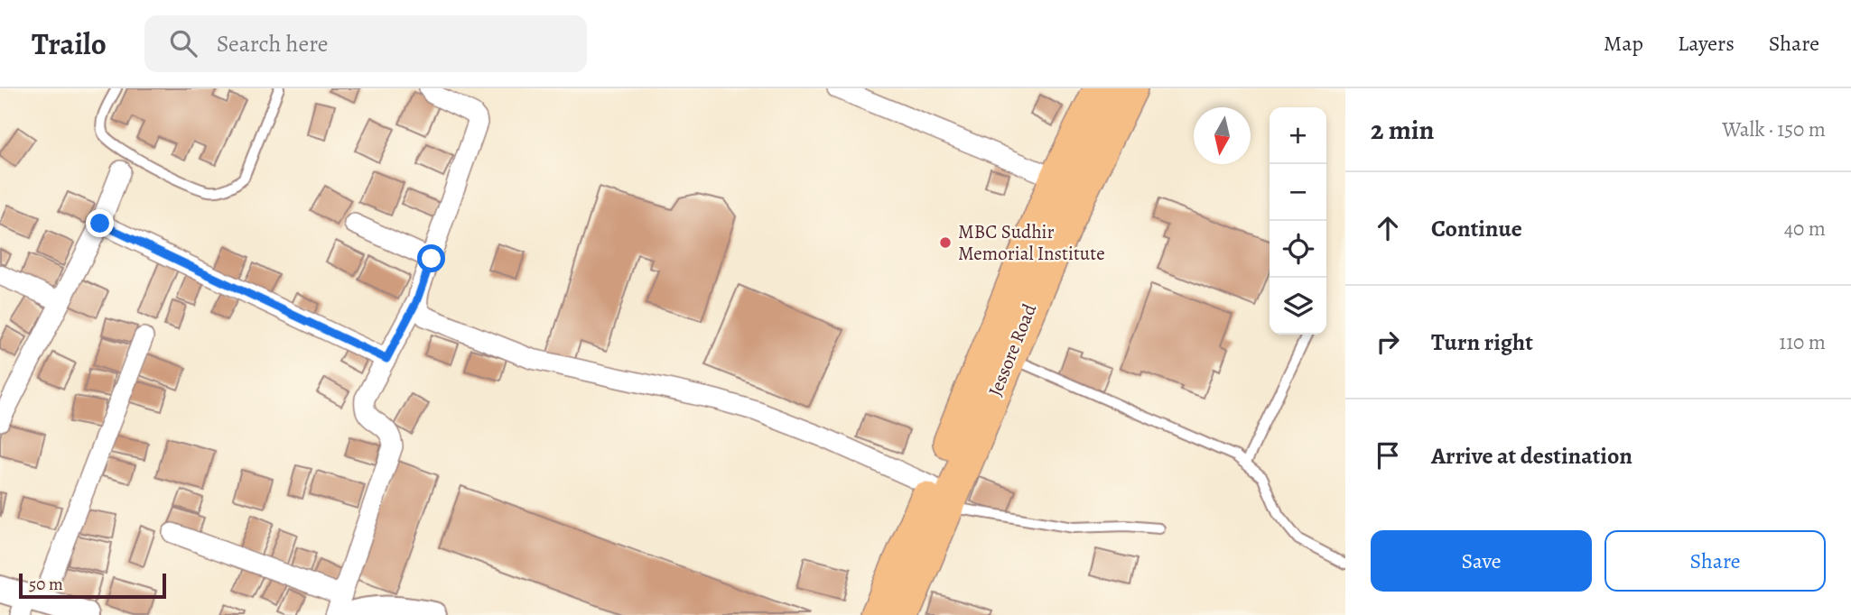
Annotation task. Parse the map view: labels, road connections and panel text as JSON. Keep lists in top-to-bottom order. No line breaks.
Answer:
{"streets":{"highway":["Jessore Road"]},"places":["MBC Sudhir Memorial Institute"],"scale_bar":"50 m","north":"bottom","page":{"header":"Trailo","search":"Search here","nav":["Map","Layers","Share"],"heading":["2 min","Walk · 150 m"],"map_buttons":["+","−"],"list":[["Continue","40 m"],["Turn right","110 m"],"Arrive at destination"],"buttons":["Save","Share"],"scale":"50 m"}}
